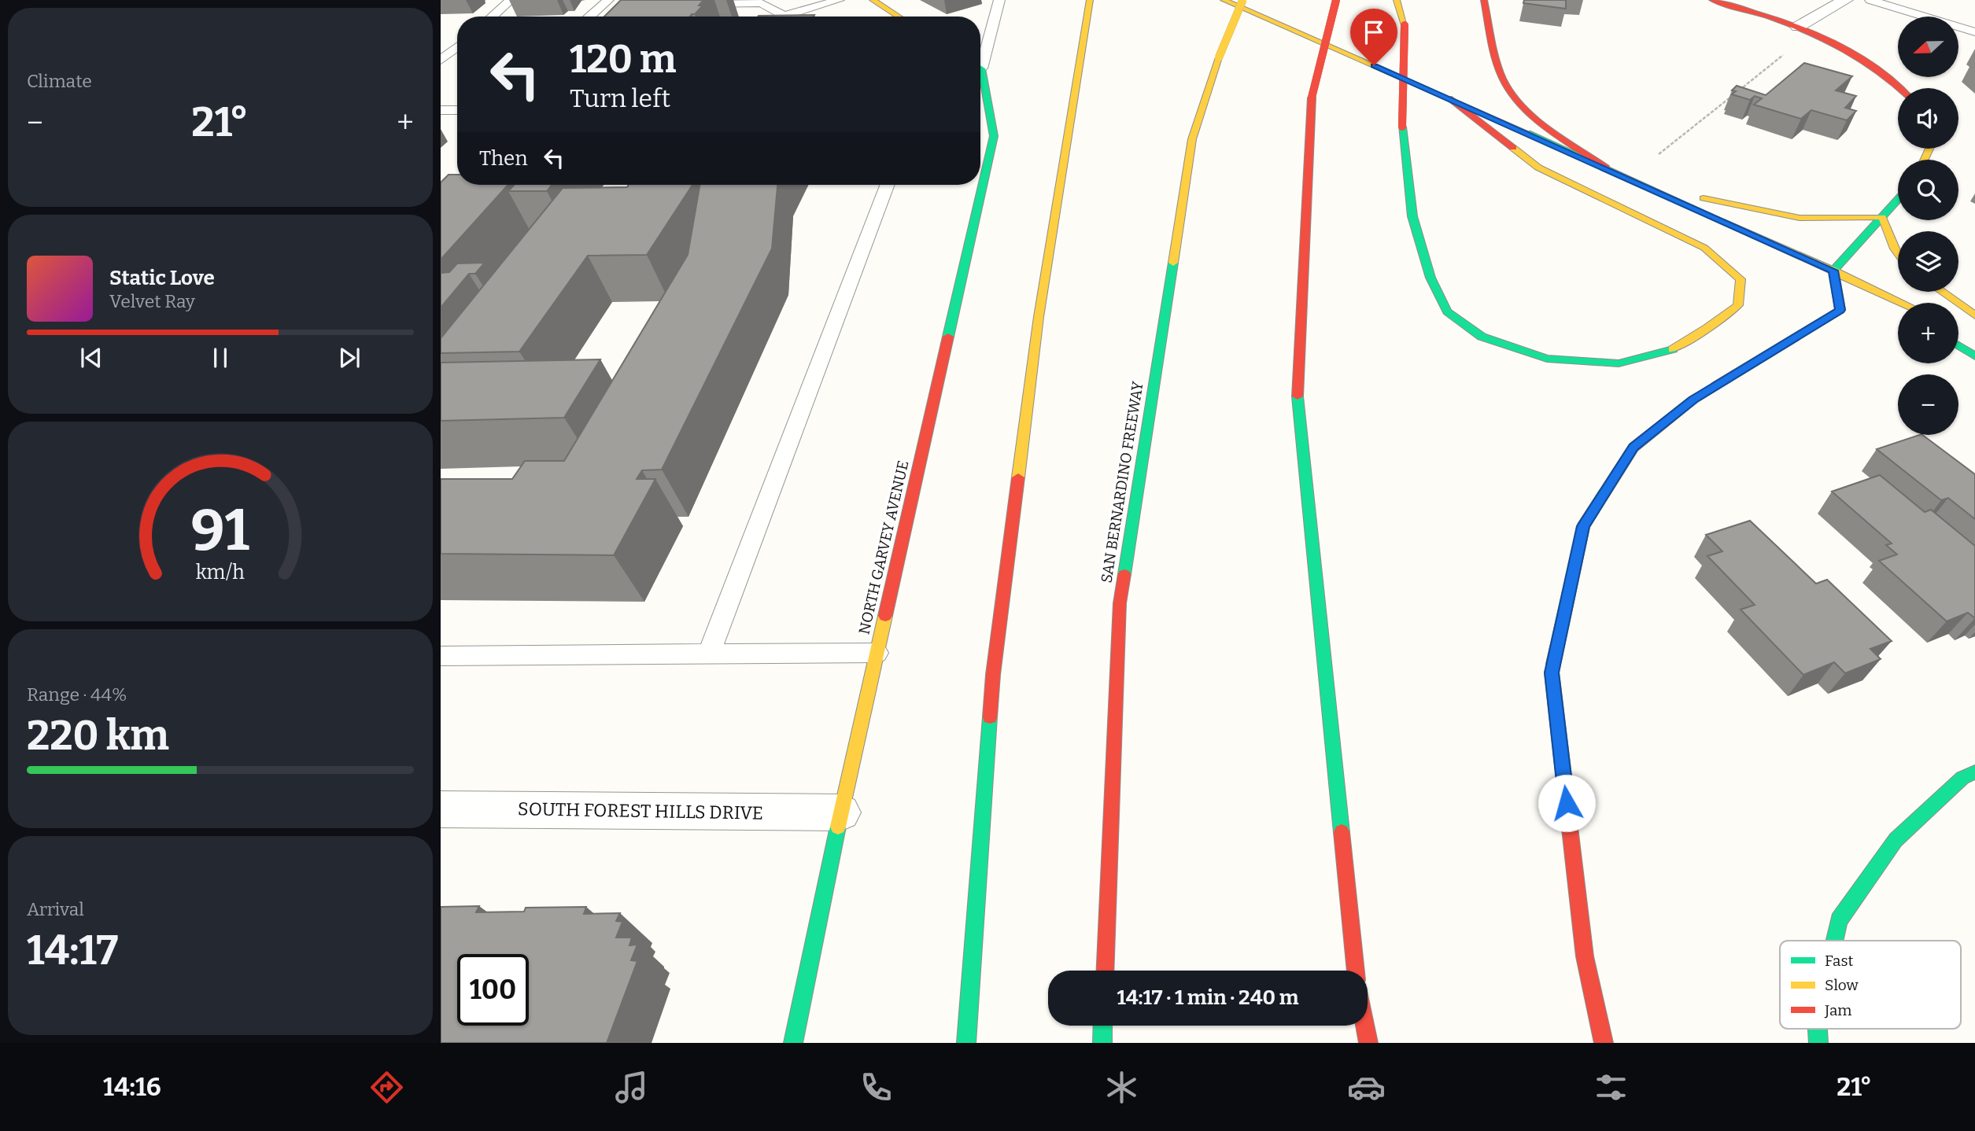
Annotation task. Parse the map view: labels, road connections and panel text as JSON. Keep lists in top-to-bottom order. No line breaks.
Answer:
{"streets":{"main road":["SAN BERNARDINO FREEWAY","NORTH GARVEY AVENUE"],"street":["SOUTH FOREST HILLS DRIVE"]},"crossings":[["NORTH GARVEY AVENUE","SOUTH FOREST HILLS DRIVE"]],"legend":["Fast","Slow","Jam"],"north":"left","page":{"tile":["Climate",["Range · 44%","220 km"],["Arrival","14:17"]],"map_buttons":["+","−"],"turn":["120 m","Turn left"],"heat":["−","21°","+"],"then":"Then","song":["Static Love","Velvet Ray"],"limit":"100","trip":"14:17 · 1 min · 240 m","tabs":["14:16","21°"],"gauge":["91","km/h"]}}
